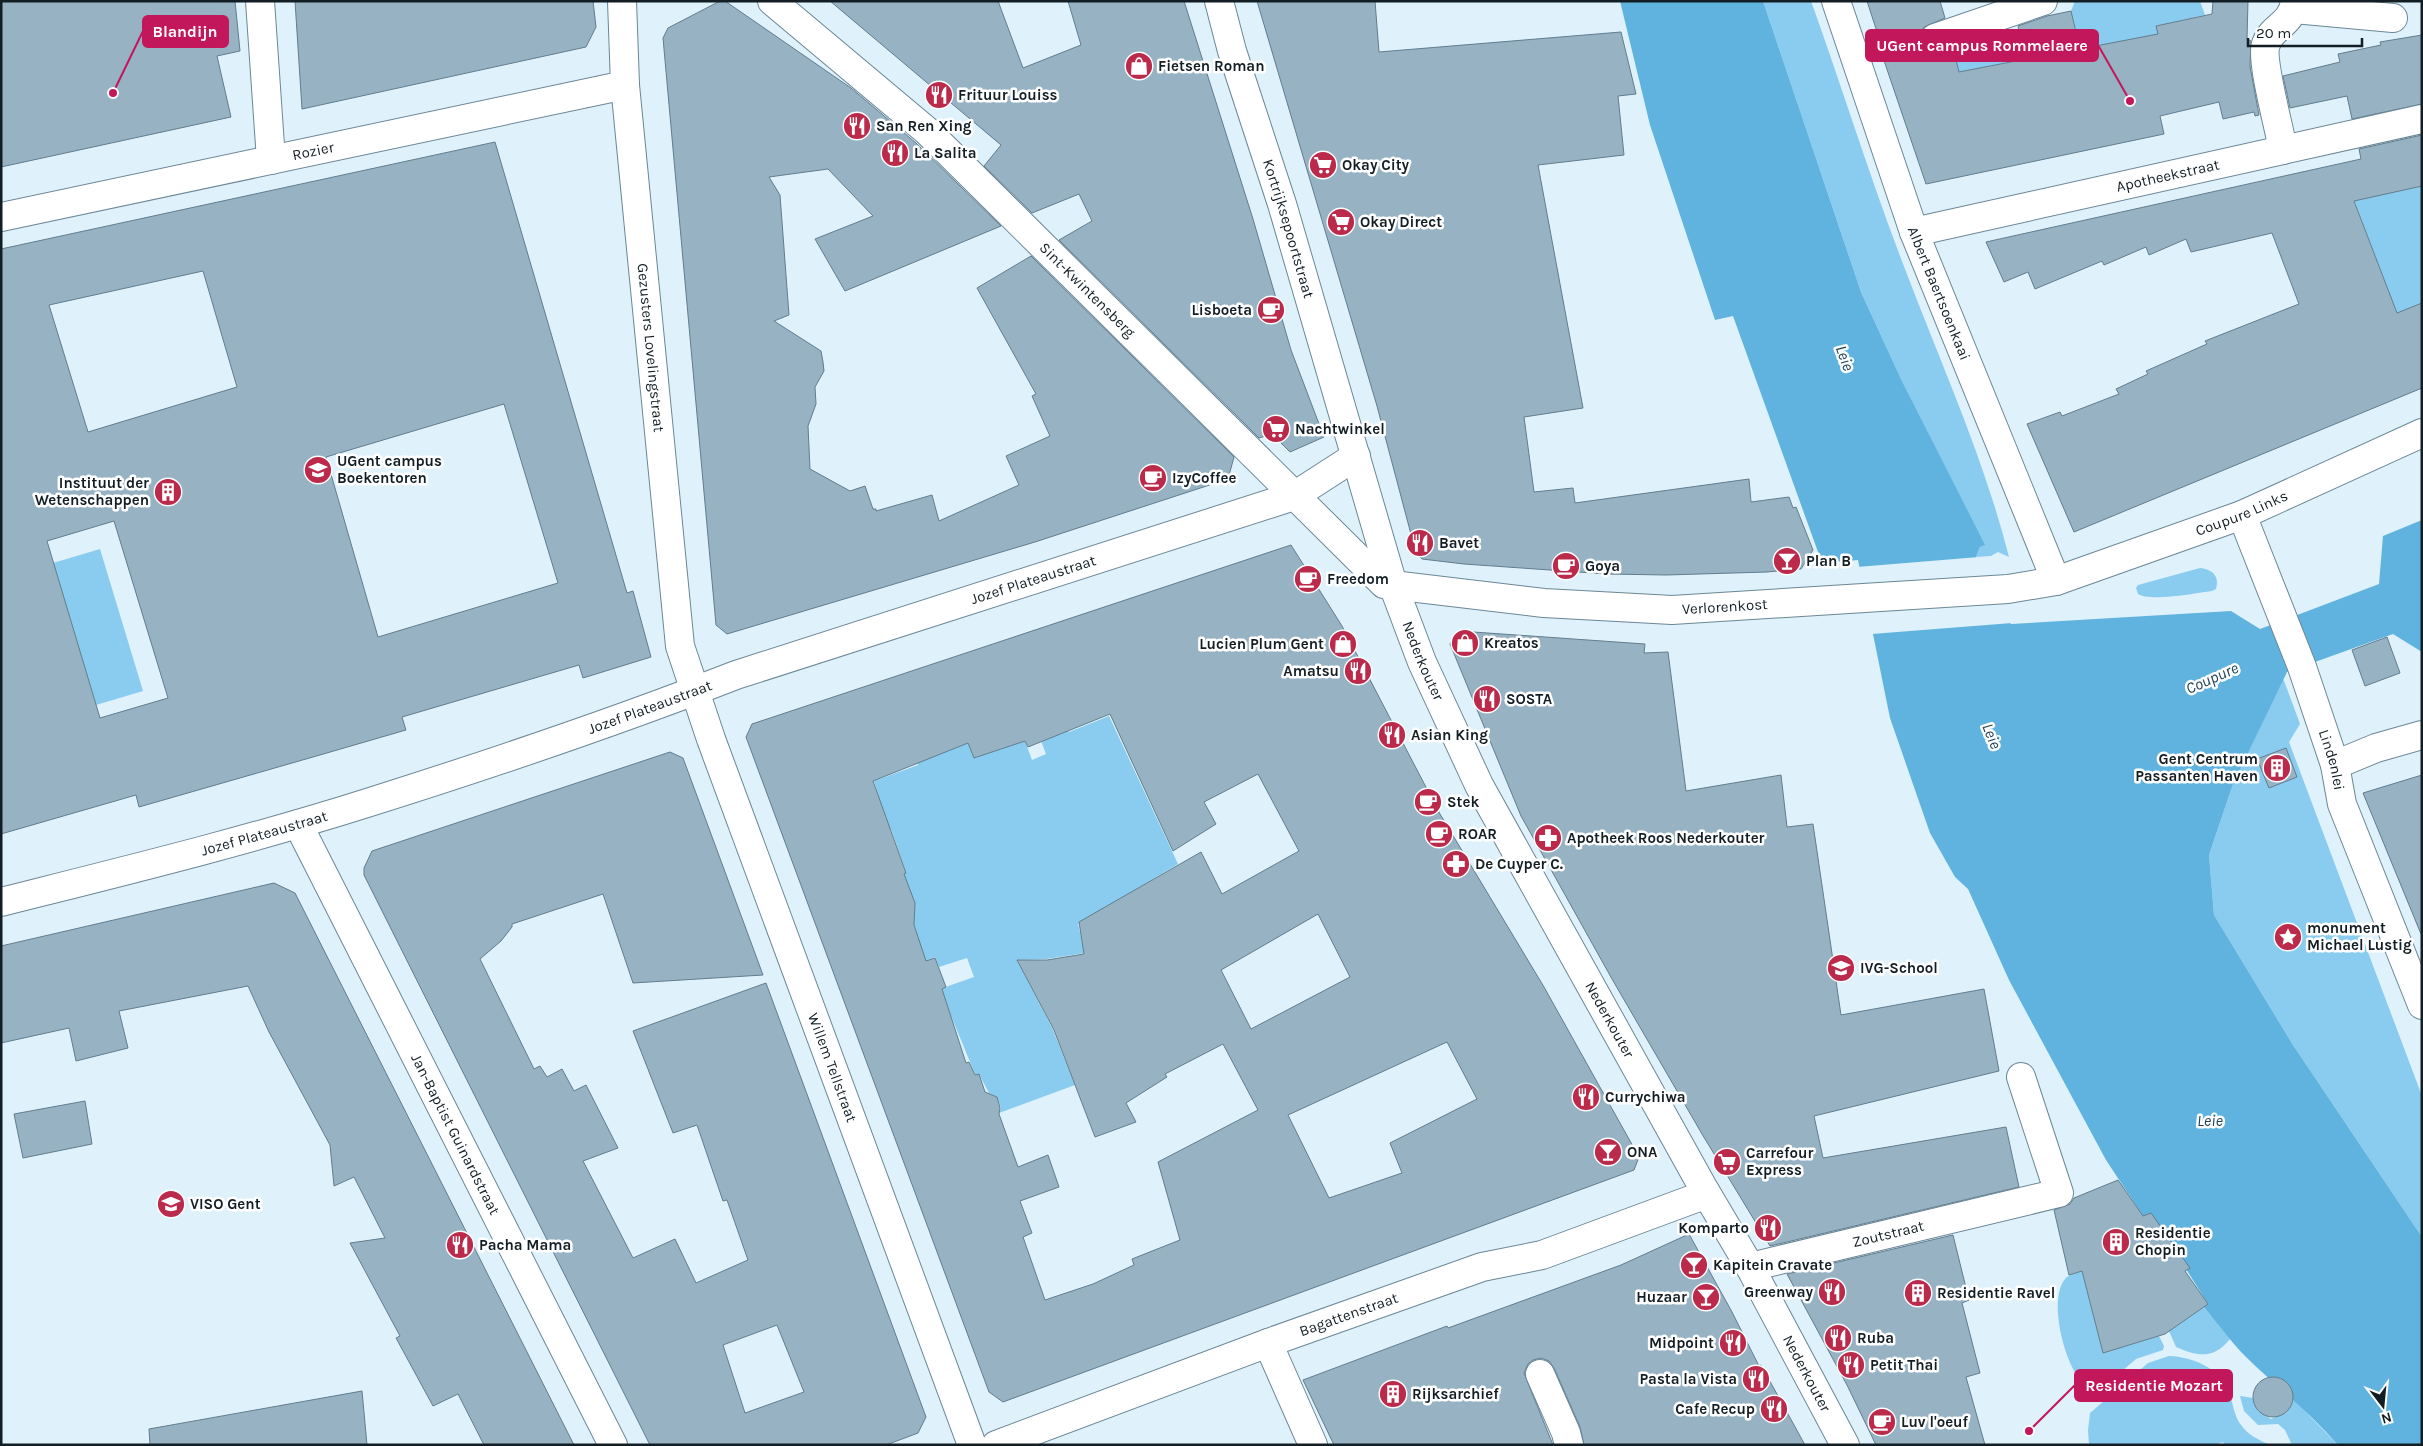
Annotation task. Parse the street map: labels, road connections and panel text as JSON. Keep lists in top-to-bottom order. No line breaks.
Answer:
{"streets":{"street":["Rozier","Apotheekstraat","Kortrijksepoortstraat","Sint-Kwintensberg","Albert Baertsoenkaai","Gezusters Lovelingstraat","Coupure Links","Jozef Plateaustraat","Verlorenkost","Nederkouter","Lindenlei","Willem Tellstraat","Jan-Baptist Guinardstraat","Zoutstraat","Bagattenstraat"]},"crossings":[["Rozier","Gezusters Lovelingstraat"],["Apotheekstraat","Albert Baertsoenkaai"],["Kortrijksepoortstraat","Sint-Kwintensberg"],["Kortrijksepoortstraat","Verlorenkost"],["Kortrijksepoortstraat","Nederkouter"],["Sint-Kwintensberg","Jozef Plateaustraat"],["Sint-Kwintensberg","Verlorenkost"],["Sint-Kwintensberg","Nederkouter"],["Albert Baertsoenkaai","Coupure Links"],["Albert Baertsoenkaai","Verlorenkost"],["Gezusters Lovelingstraat","Jozef Plateaustraat"],["Gezusters Lovelingstraat","Willem Tellstraat"],["Coupure Links","Verlorenkost"],["Coupure Links","Lindenlei"],["Jozef Plateaustraat","Willem Tellstraat"],["Jozef Plateaustraat","Jan-Baptist Guinardstraat"],["Verlorenkost","Nederkouter"],["Nederkouter","Zoutstraat"],["Nederkouter","Bagattenstraat"]],"water":["Leie","Coupure"],"places":{"shop":["Fietsen Roman","Kreatos","Lucien Plum Gent"],"other":["Blandijn","UGent campus Rommelaere","Residentie Mozart"],"restaurant":["Frituur Louiss","San Ren Xing","La Salita","Bavet","Amatsu","SOSTA","Asian King","Currychiwa","Komparto","Pacha Mama","Greenway","Ruba","Midpoint","Petit Thai","Pasta la Vista","Cafe Recup"],"supermarket":["Okay City","Okay Direct","Nachtwinkel","Carrefour Express"],"cafe":["Lisboeta","IzyCoffee","Goya","Freedom","Stek","ROAR","Luv l'oeuf"],"school or university":["UGent campus Boekentoren","IVG-School","VISO Gent"],"building":["Instituut der Wetenschappen","Gent Centrum Passanten Haven","Residentie Chopin","Residentie Ravel","Rijksarchief"],"bar":["Plan B","ONA","Kapitein Cravate","Huzaar"],"pharmacy":["Apotheek Roos Nederkouter","De Cuyper C."],"place":["monument Michael Lustig"]},"scale_bar":"20 m","north":"bottom"}
